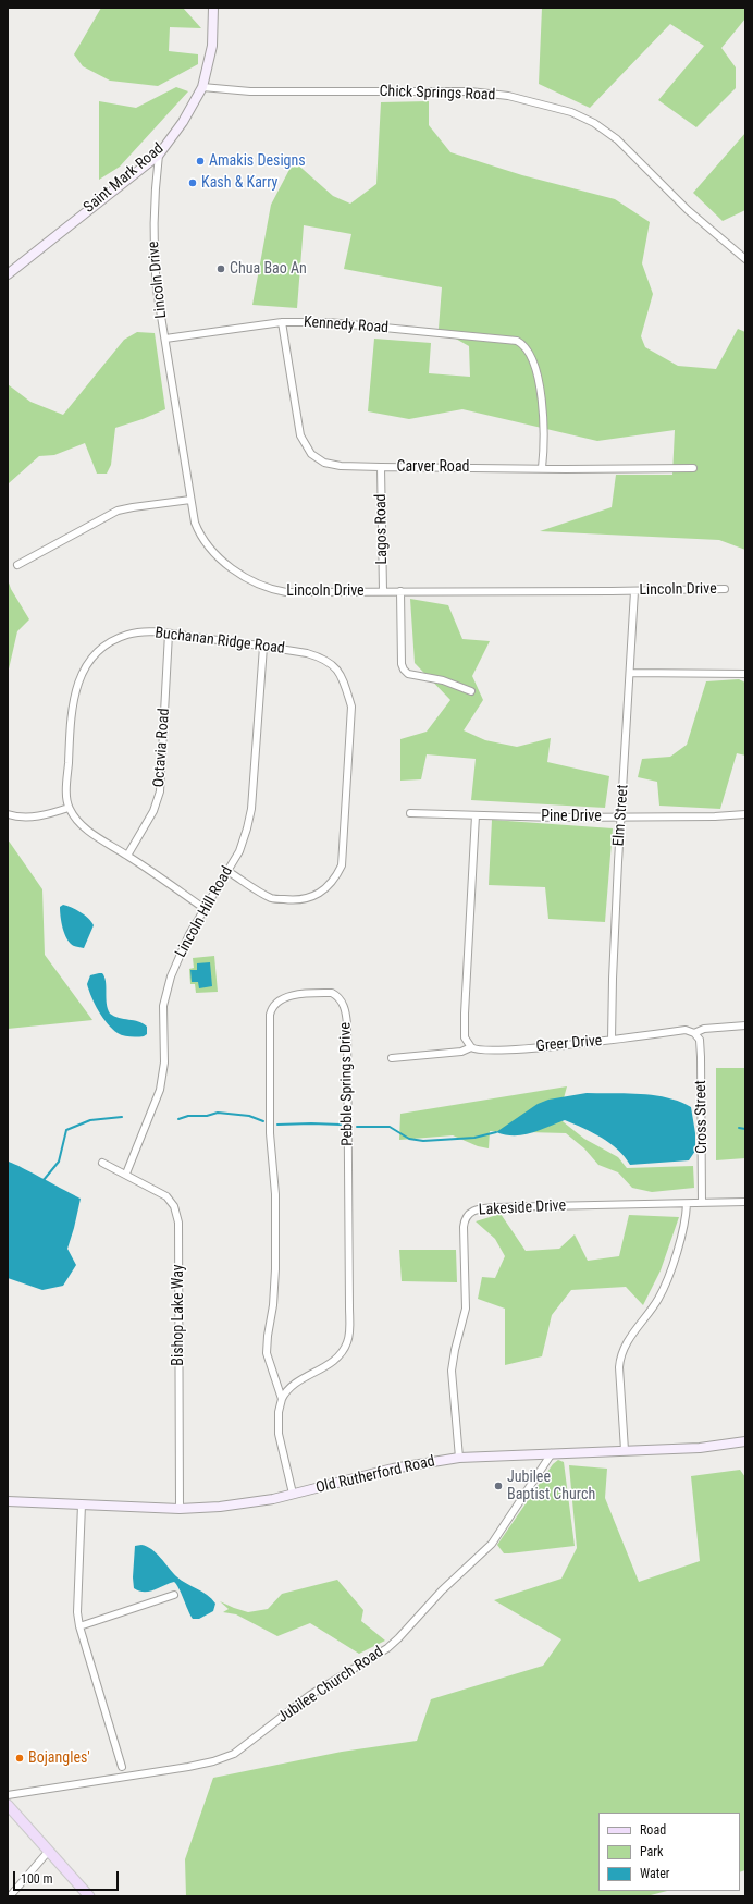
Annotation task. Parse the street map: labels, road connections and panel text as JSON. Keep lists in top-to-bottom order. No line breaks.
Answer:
{"streets":{"street":["Chick Springs Road","Saint Mark Road","Lincoln Drive","Kennedy Road","Carver Road","Lagos Road","Buchanan Ridge Road","Octavia Road","Elm Street","Pine Drive","Lincoln Hill Road","Greer Drive","Pebble Springs Drive","Cross Street","Lakeside Drive","Bishop Lake Way","Old Rutherford Road","Jubilee Church Road"]},"crossings":[["Chick Springs Road","Saint Mark Road"],["Saint Mark Road","Lincoln Drive"],["Lincoln Drive","Kennedy Road"],["Lincoln Drive","Lagos Road"],["Lincoln Drive","Elm Street"],["Kennedy Road","Carver Road"],["Carver Road","Lagos Road"],["Buchanan Ridge Road","Octavia Road"],["Buchanan Ridge Road","Lincoln Hill Road"],["Elm Street","Pine Drive"],["Elm Street","Greer Drive"],["Lincoln Hill Road","Bishop Lake Way"],["Greer Drive","Cross Street"],["Pebble Springs Drive","Old Rutherford Road"],["Cross Street","Lakeside Drive"],["Lakeside Drive","Old Rutherford Road"],["Bishop Lake Way","Old Rutherford Road"],["Old Rutherford Road","Jubilee Church Road"]],"places":["Amakis Designs","Kash & Karry","Chua Bao An","Jubilee Baptist Church","Bojangles'"],"legend":["Road","Park","Water"],"scale_bar":"100 m"}
